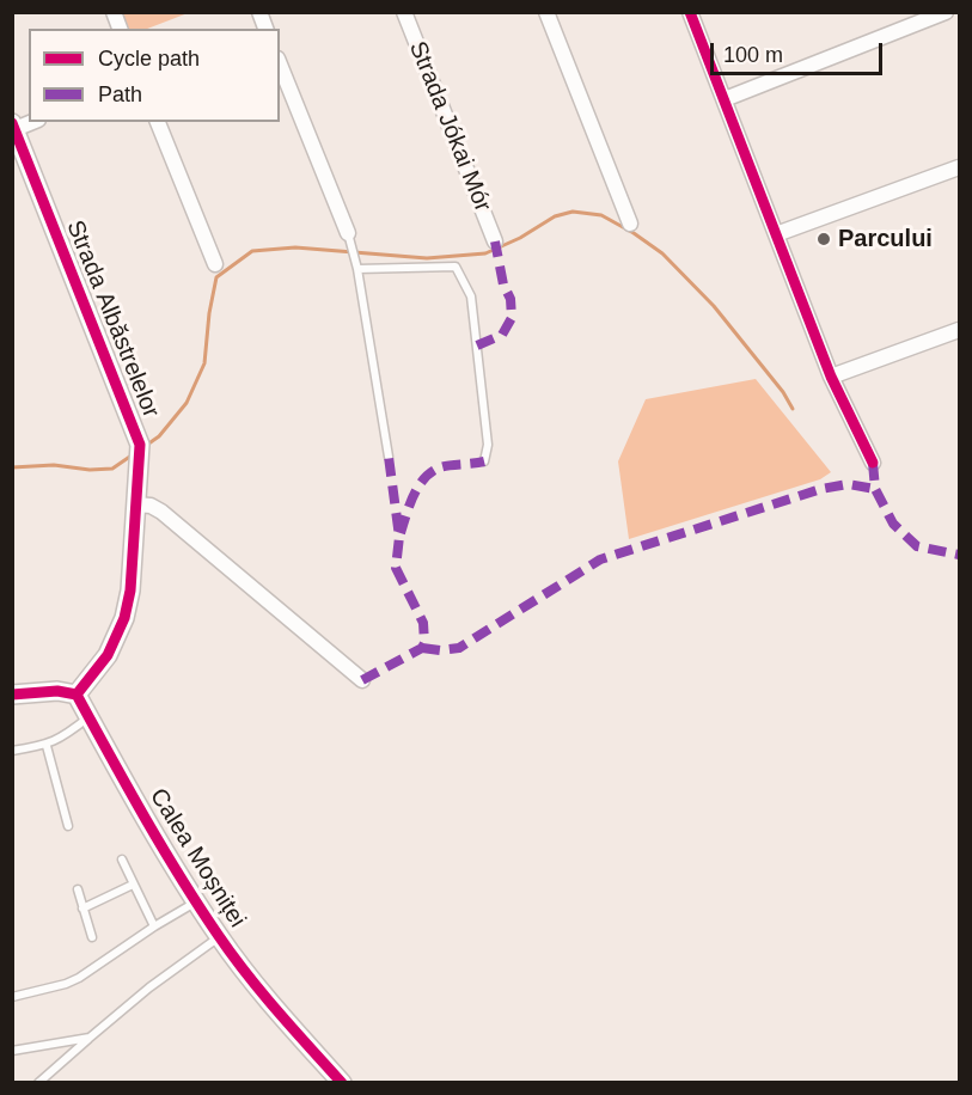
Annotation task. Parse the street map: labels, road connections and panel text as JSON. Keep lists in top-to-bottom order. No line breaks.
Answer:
{"streets":{"street":["Strada Jókai Mór","Strada Albăstrelelor","Calea Moșniței"]},"crossings":[["Strada Albăstrelelor","Calea Moșniței"]],"places":["Parcului"],"legend":["Cycle path","Path"],"scale_bar":"100 m"}
